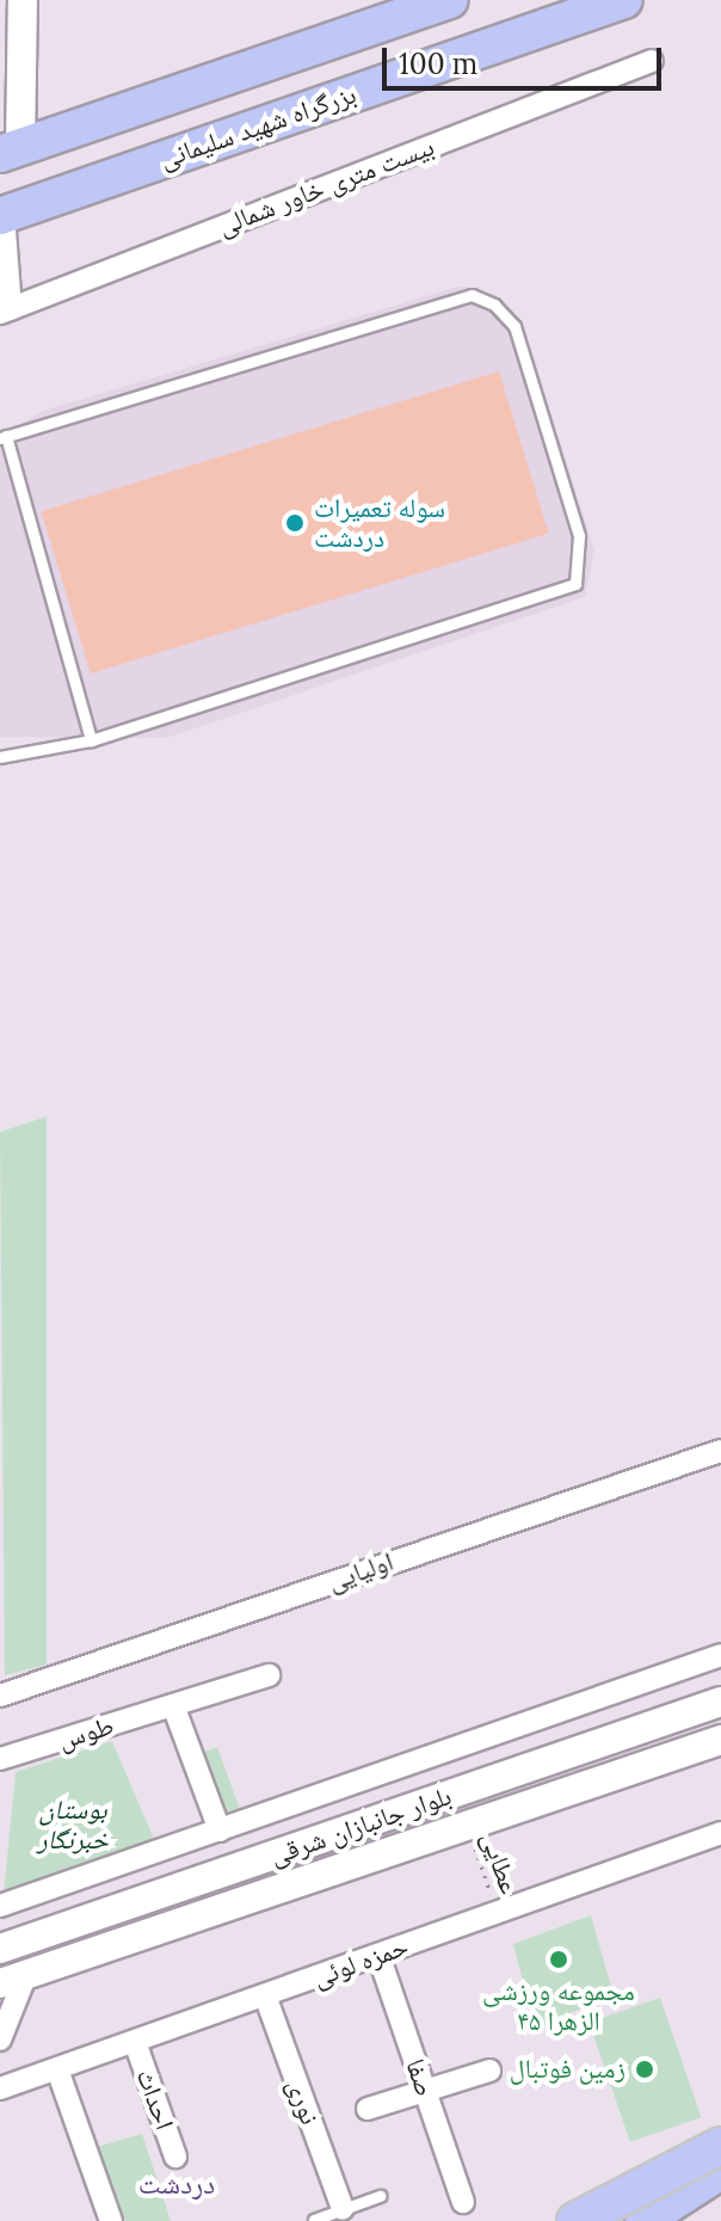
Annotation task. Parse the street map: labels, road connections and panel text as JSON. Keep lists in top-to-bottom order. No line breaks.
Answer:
{"streets":{"highway":["بزرگراه شهید سلیمانی"],"main road":["بلوار جانبازان شرقی"],"street":["بیست متری خاور شمالی","اولیایی","طوس","حمزه لوئی","صفا","احداث","نوری"],"path":["عطایی"]},"crossings":[["بلوار جانبازان شرقی","عطایی"],["عطایی","حمزه لوئی"],["حمزه لوئی","صفا"],["حمزه لوئی","احداث"],["حمزه لوئی","نوری"]],"districts":["دردشت"],"parks":["بوستان خبرنگار"],"places":["سوله تعمیرات دردشت","مجموعه ورزشی الزهرا ۴۵","زمین فوتبال"],"scale_bar":"100 m"}
